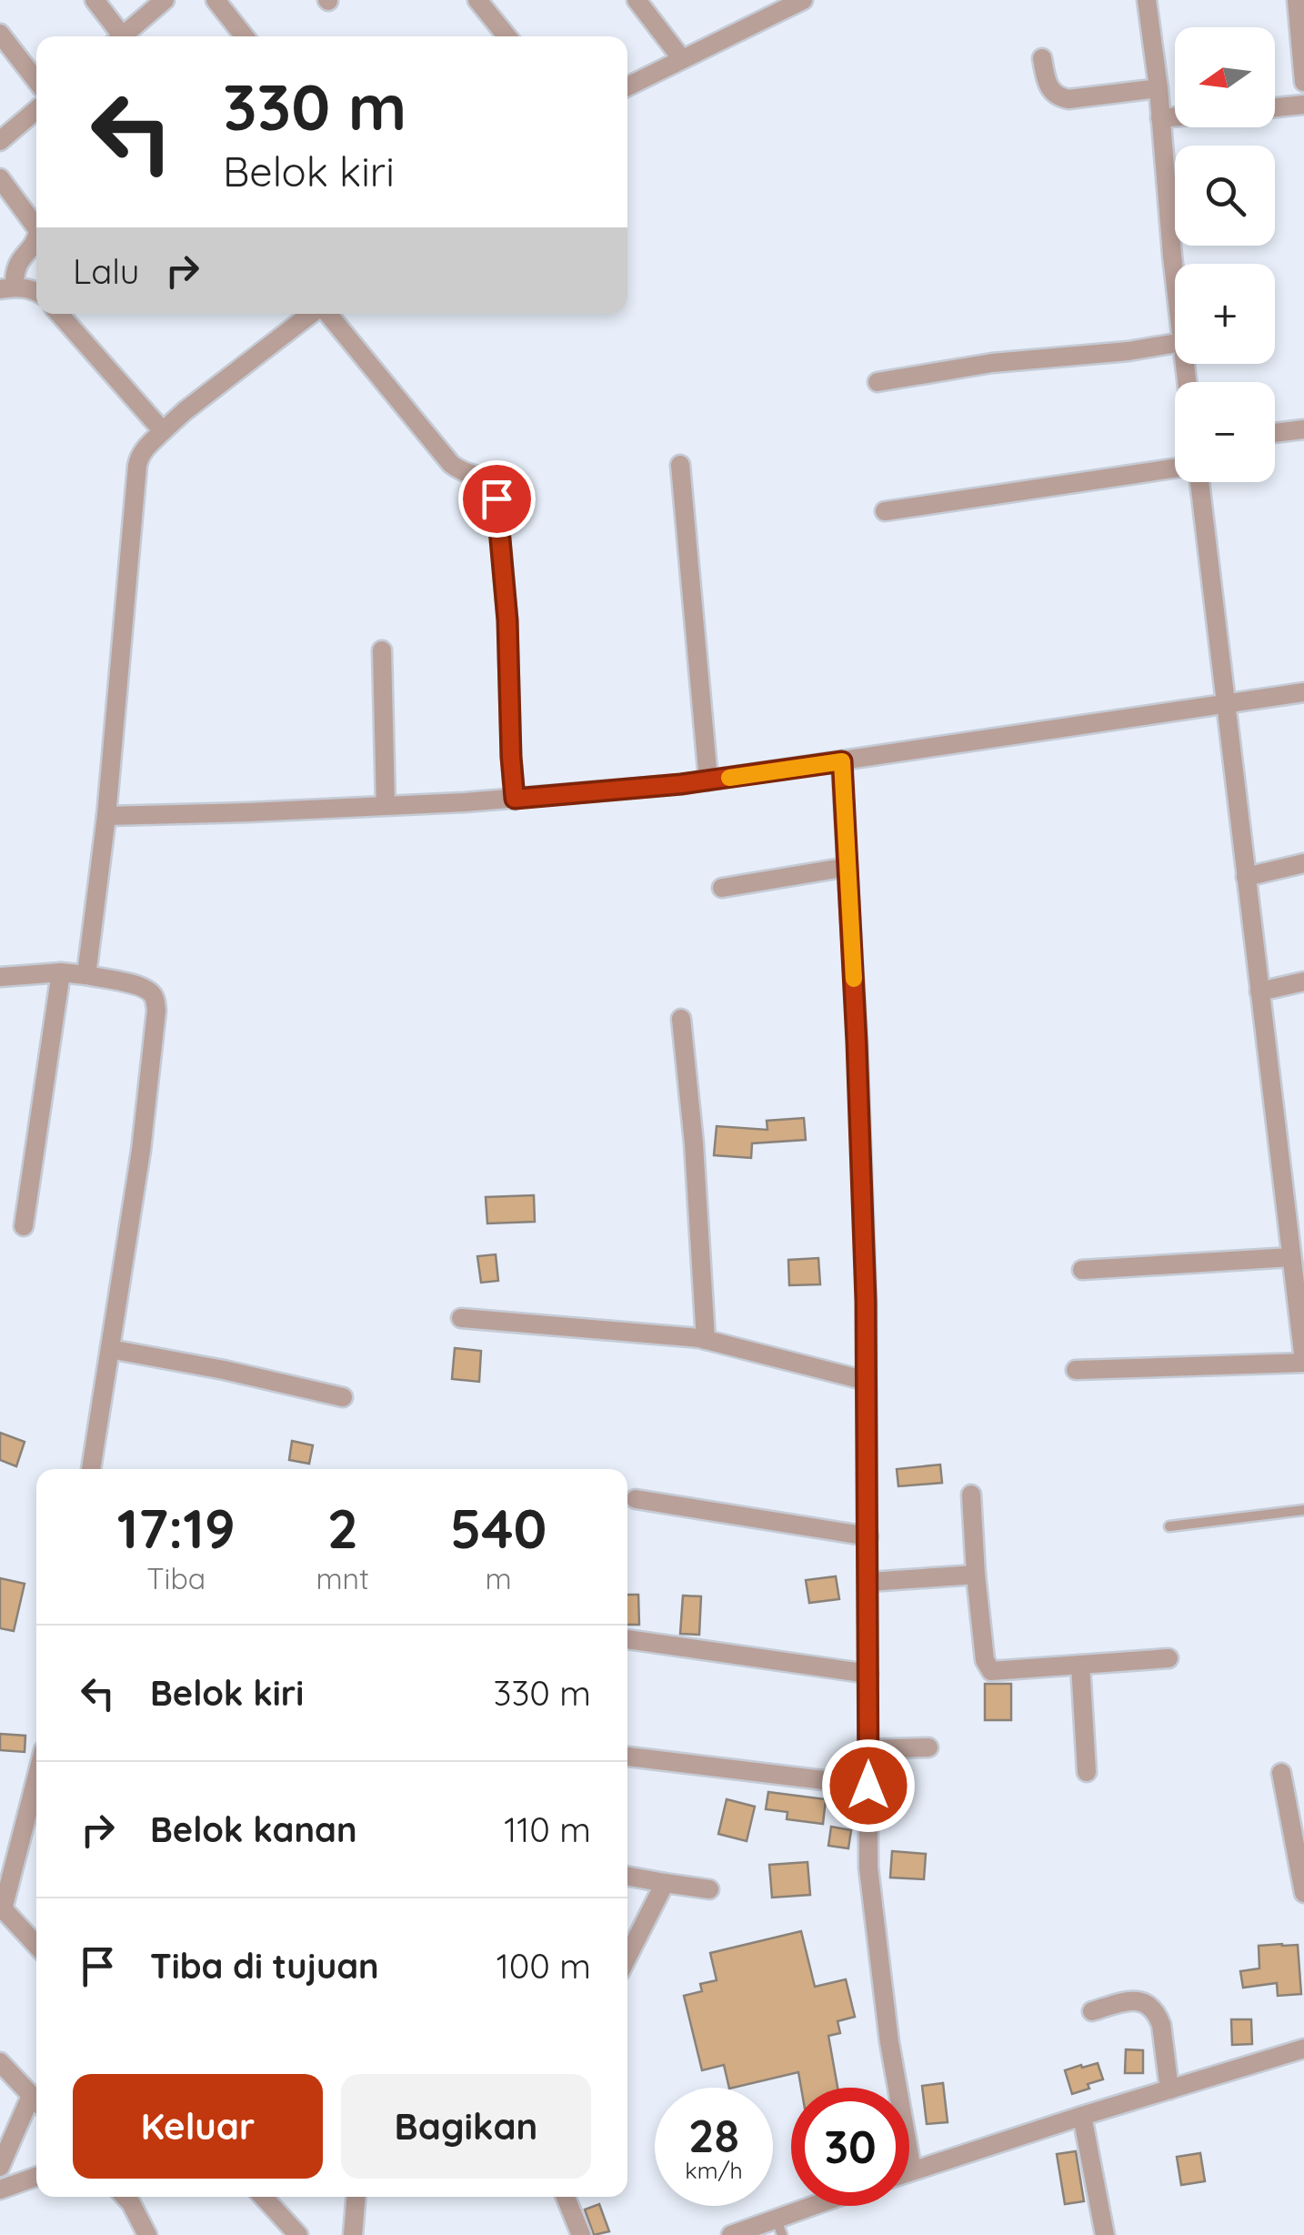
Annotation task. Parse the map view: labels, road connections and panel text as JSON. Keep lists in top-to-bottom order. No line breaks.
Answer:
{"north":"left","page":{"map_buttons":["+","−"],"turn":["330 m","Belok kiri"],"then":"Lalu","eta":["17:19","Tiba","2","mnt","540","m"],"list":[{"name":"Belok kiri","value":"330 m"},{"name":"Belok kanan","value":"110 m"},{"name":"Tiba di tujuan","value":"100 m"}],"buttons":["Keluar","Bagikan"],"speed":"28 km/h","limit":"30"}}
